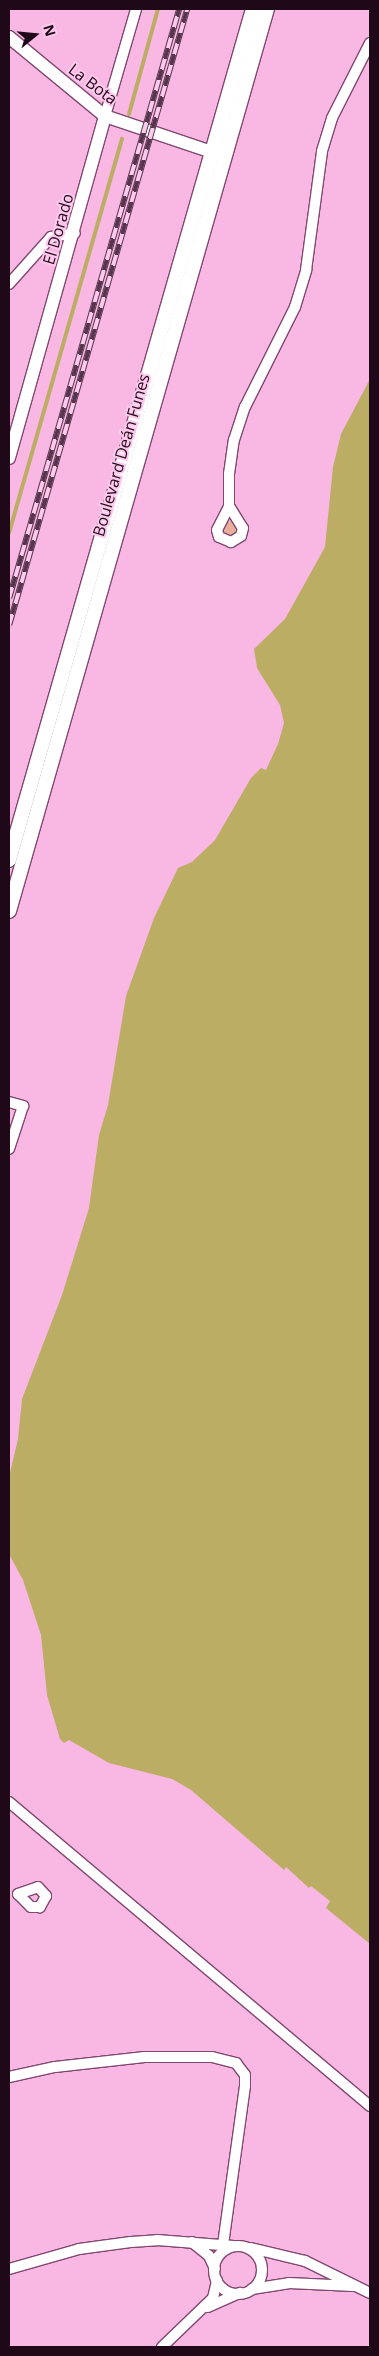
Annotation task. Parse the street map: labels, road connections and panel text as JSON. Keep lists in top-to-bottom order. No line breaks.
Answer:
{"streets":{"main road":["Boulevard Deán Funes"],"street":["La Bota","El Dorado"]},"crossings":[["La Bota","El Dorado"],["La Bota","Boulevard Deán Funes"]],"north":"right"}
